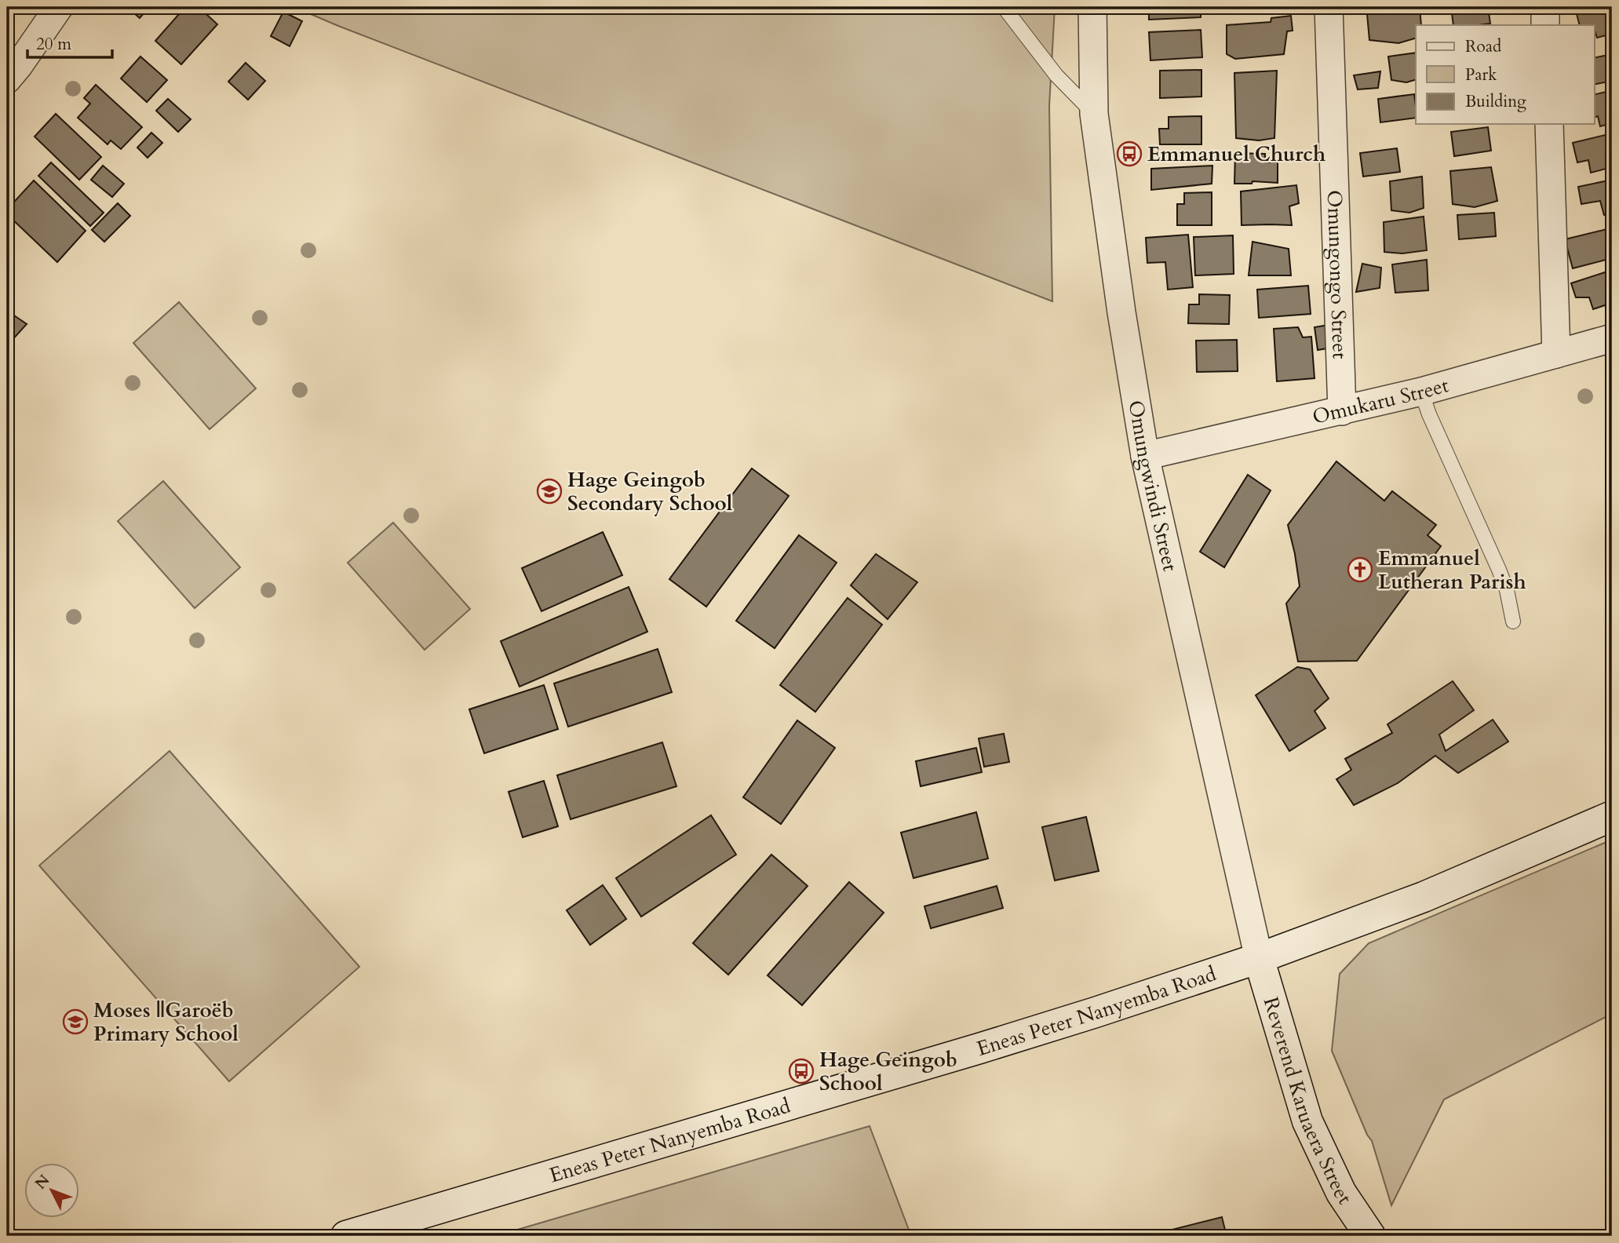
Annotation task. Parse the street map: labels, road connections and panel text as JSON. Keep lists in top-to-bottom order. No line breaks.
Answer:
{"streets":{"main road":["Eneas Peter Nanyemba Road","Reverend Karuaera Street"],"street":["Omungongo Street","Omukaru Street","Omungwindi Street"]},"crossings":[["Omungongo Street","Omukaru Street"],["Omukaru Street","Omungwindi Street"],["Omungwindi Street","Eneas Peter Nanyemba Road"],["Omungwindi Street","Reverend Karuaera Street"],["Eneas Peter Nanyemba Road","Reverend Karuaera Street"]],"places":{"bus stop":["Emmanuel Church","Hage Geingob School"],"school or university":["Hage Geingob Secondary School","Moses ǁGaroëb Primary School"],"church":["Emmanuel Lutheran Parish"]},"legend":["Road","Park","Building"],"scale_bar":"20 m","north":"top left"}
